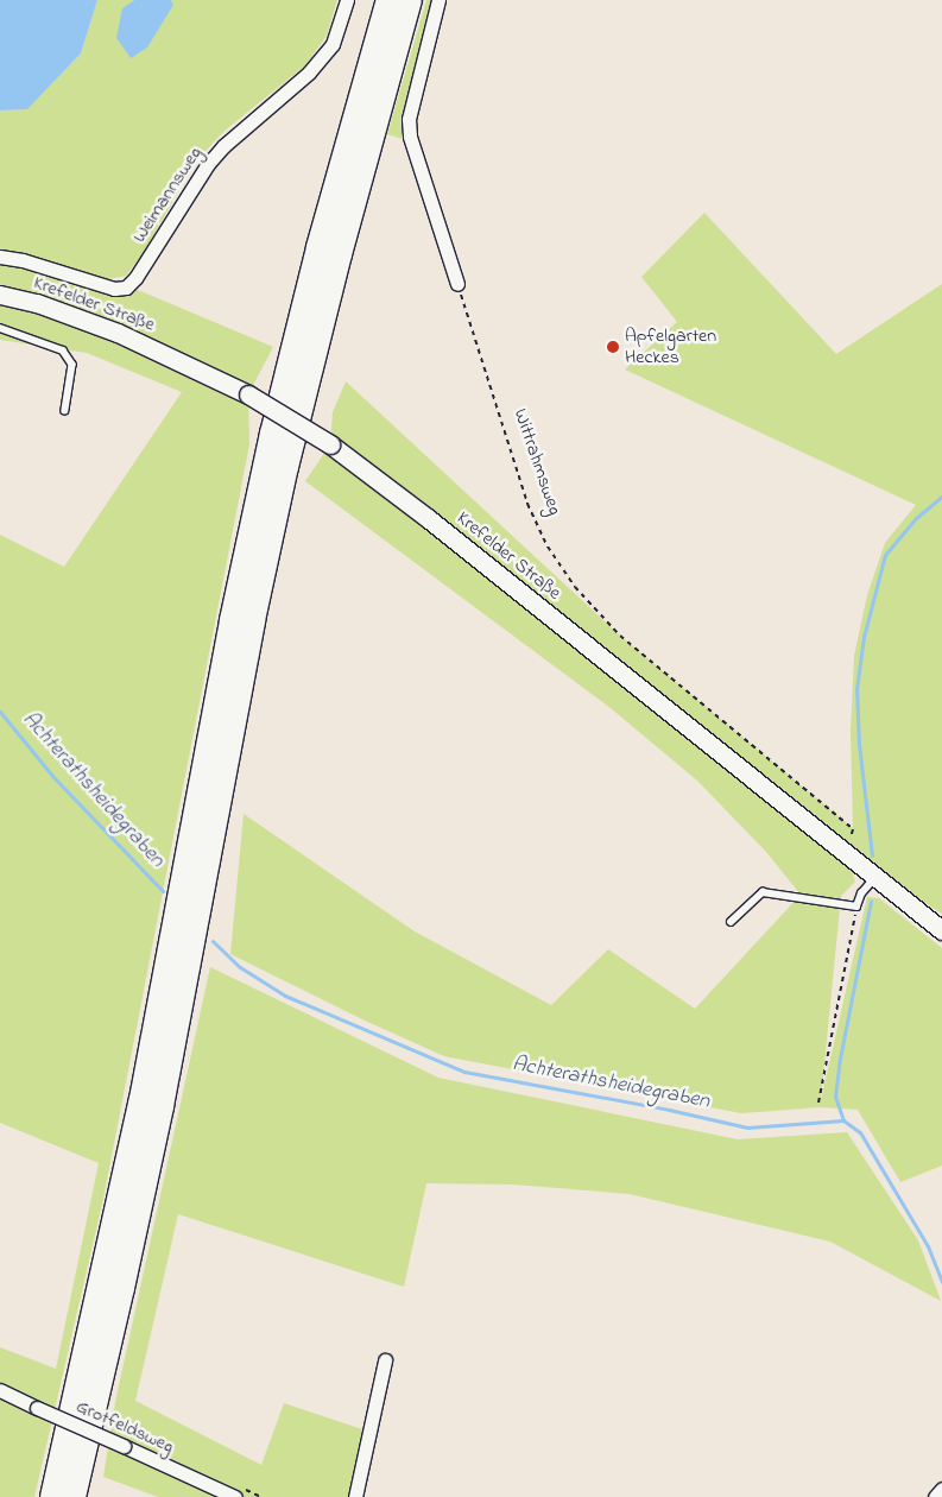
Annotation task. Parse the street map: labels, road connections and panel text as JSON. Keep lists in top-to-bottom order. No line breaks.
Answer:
{"streets":{"main road":["Krefelder Straße"],"street":["Weimannsweg","Grotfeldsweg"],"path":["Wittrahmsweg"]},"crossings":[["Krefelder Straße","Wittrahmsweg"]],"water":["Achterathsheidegraben"],"places":["Apfelgarten Heckes"]}
